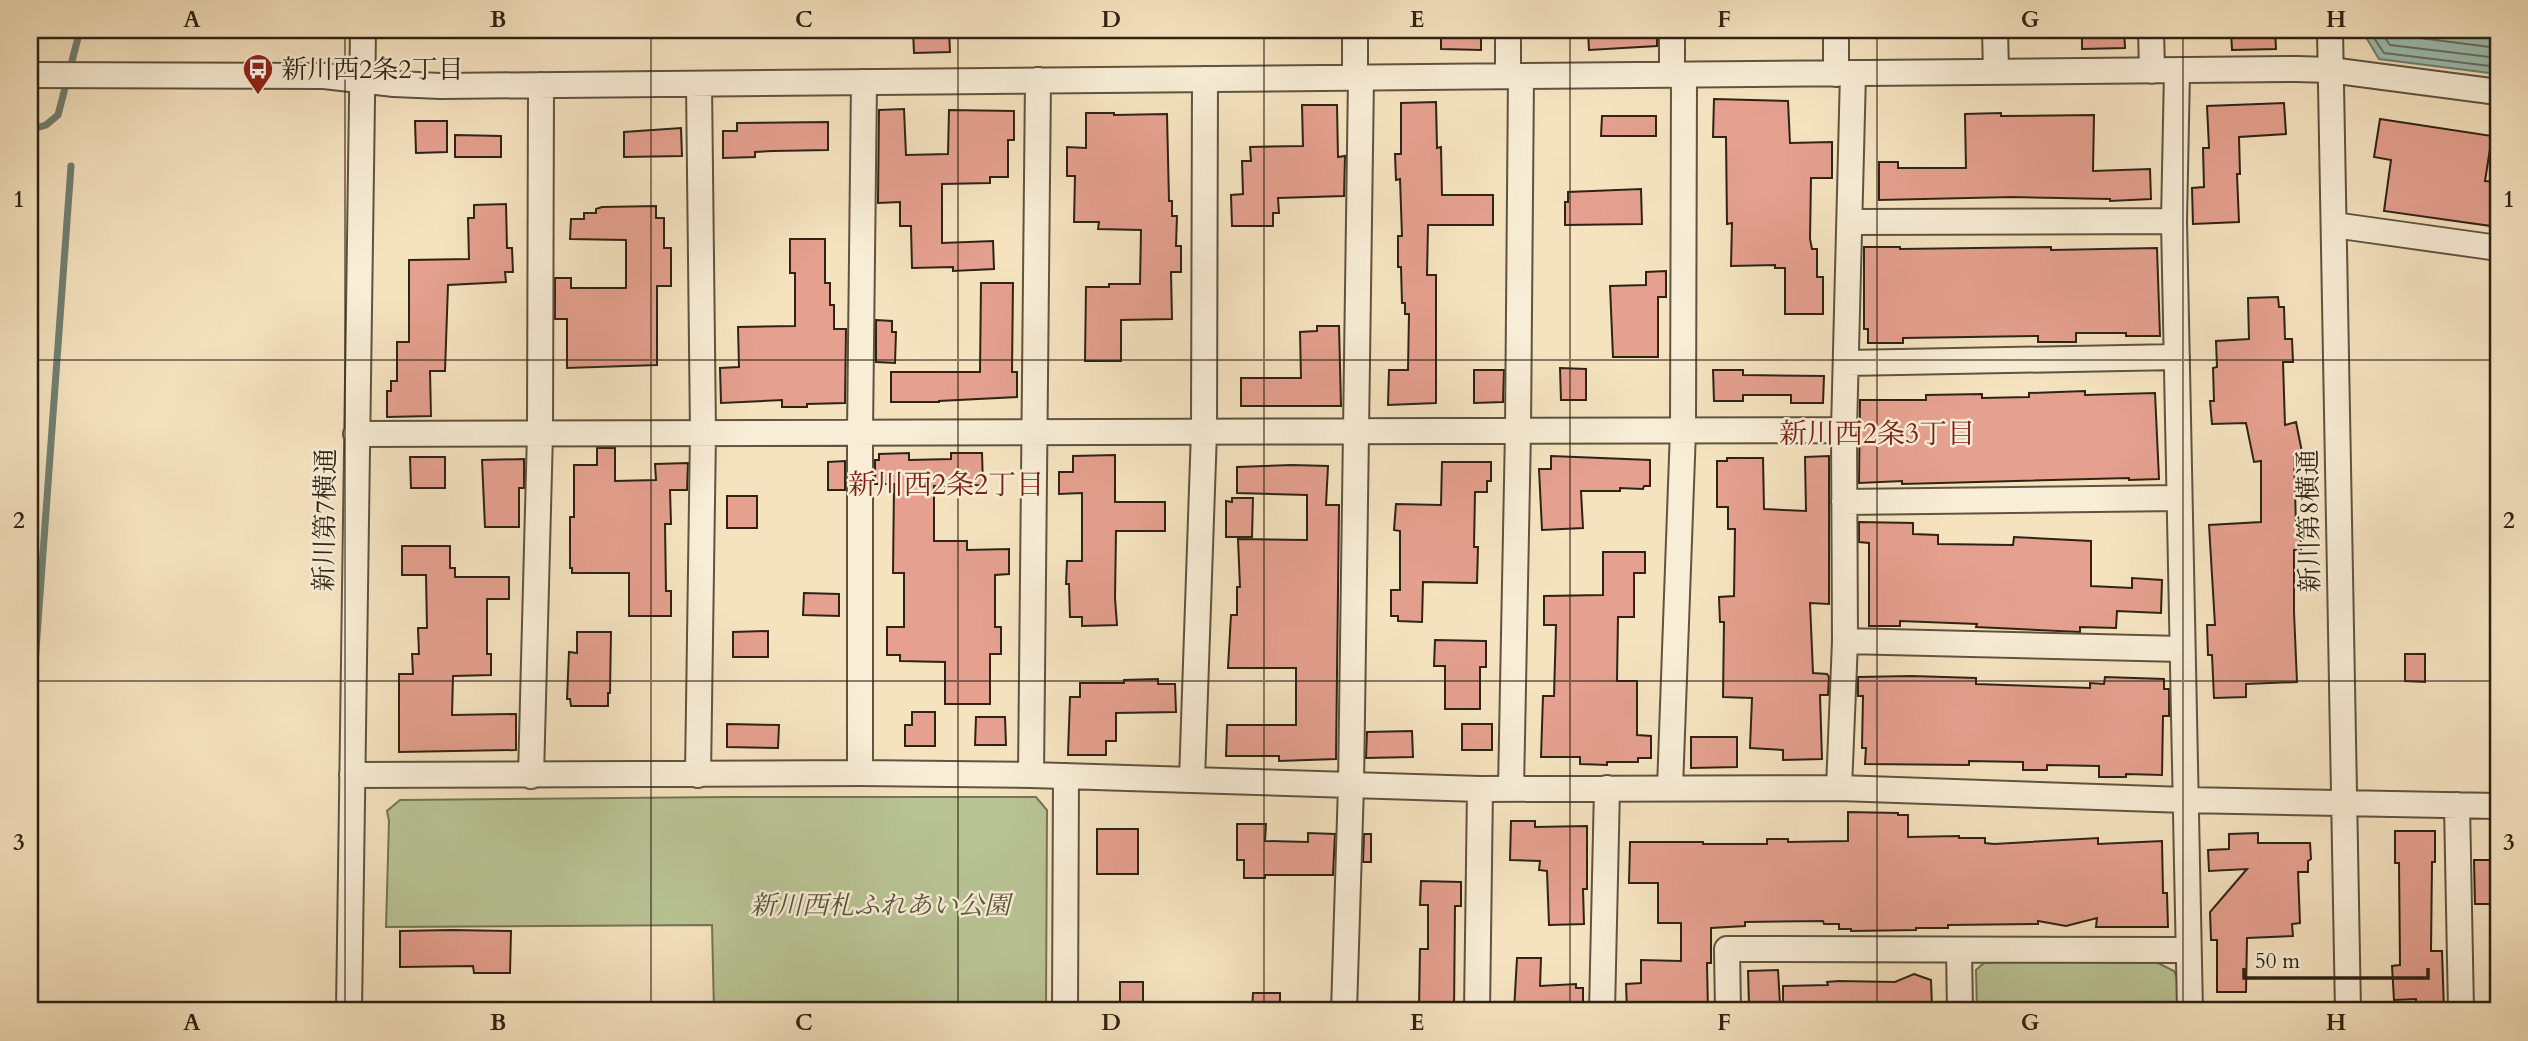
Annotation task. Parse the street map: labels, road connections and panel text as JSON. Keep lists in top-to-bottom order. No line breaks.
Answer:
{"streets":{"street":["新川第7横通","新川第8横通"]},"districts":["新川西2条3丁目","新川西2条2丁目"],"parks":["新川西札ふれあい公園"],"places":{"bus stop":["新川西2条2丁目"]},"scale_bar":"50 m","grid":{"columns":["A","B","C","D","E","F","G","H"],"rows":["1","2","3"]}}
